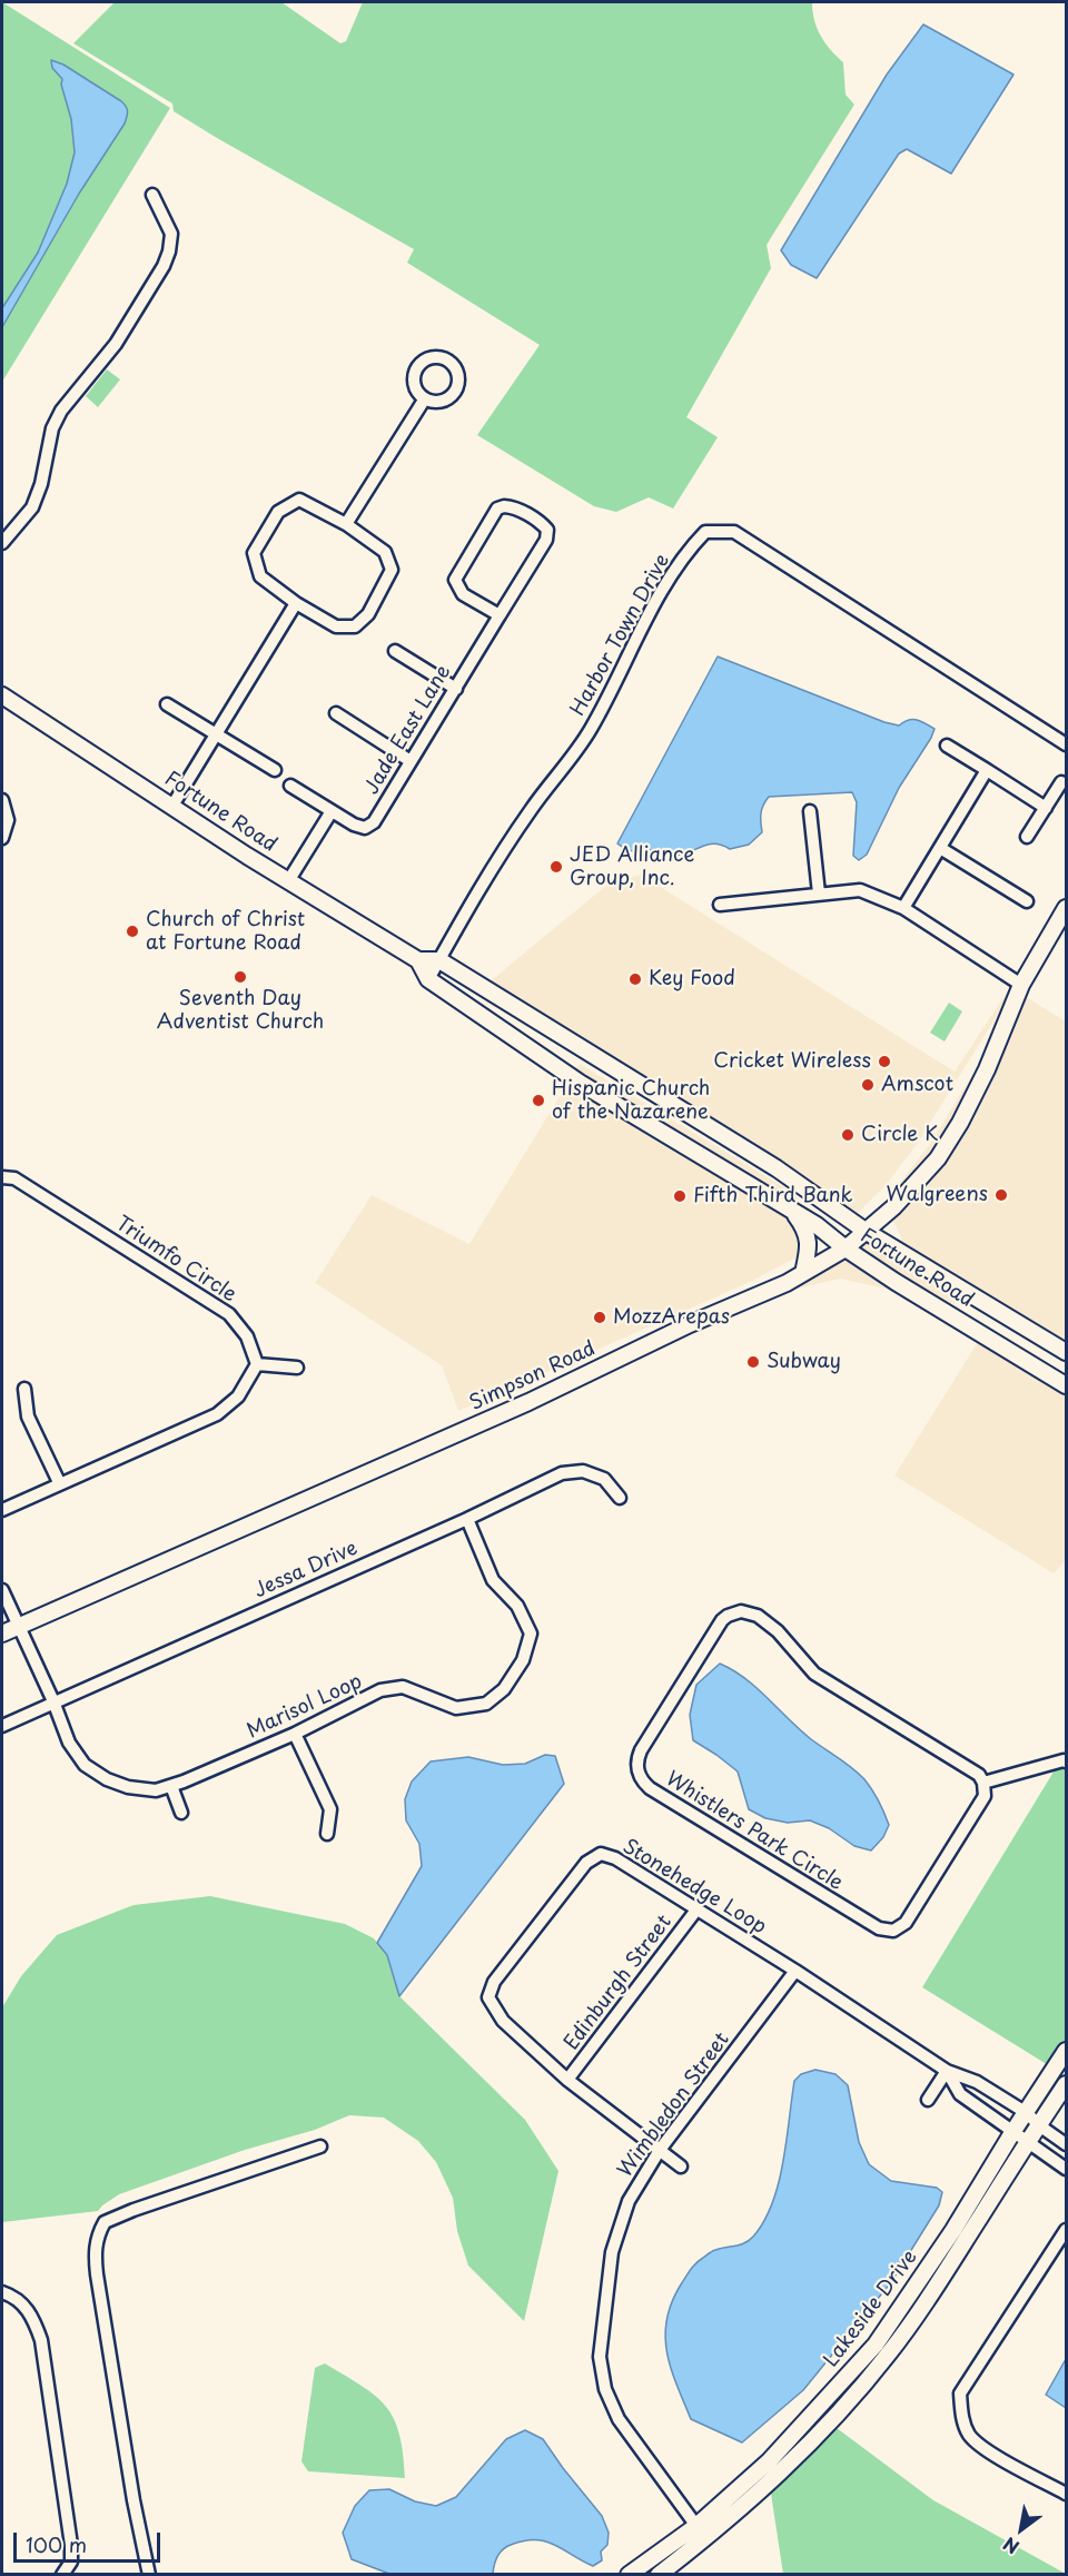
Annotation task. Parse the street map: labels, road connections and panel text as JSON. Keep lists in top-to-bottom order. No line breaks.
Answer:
{"streets":{"street":["Harbor Town Drive","Jade East Lane","Fortune Road","Triumfo Circle","Simpson Road","Jessa Drive","Marisol Loop","Whistlers Park Circle","Stonehedge Loop","Edinburgh Street","Wimbledon Street","Lakeside Drive"]},"crossings":[["Harbor Town Drive","Fortune Road"],["Fortune Road","Simpson Road"],["Simpson Road","Marisol Loop"],["Jessa Drive","Marisol Loop"],["Stonehedge Loop","Edinburgh Street"],["Stonehedge Loop","Wimbledon Street"],["Stonehedge Loop","Lakeside Drive"],["Wimbledon Street","Lakeside Drive"]],"places":["JED Alliance Group, Inc.","Church of Christ at Fortune Road","Seventh Day Adventist Church","Key Food","Cricket Wireless","Amscot","Hispanic Church of the Nazarene","Circle K","Walgreens","Fifth Third Bank","MozzArepas","Subway"],"scale_bar":"100 m","north":"bottom left"}
